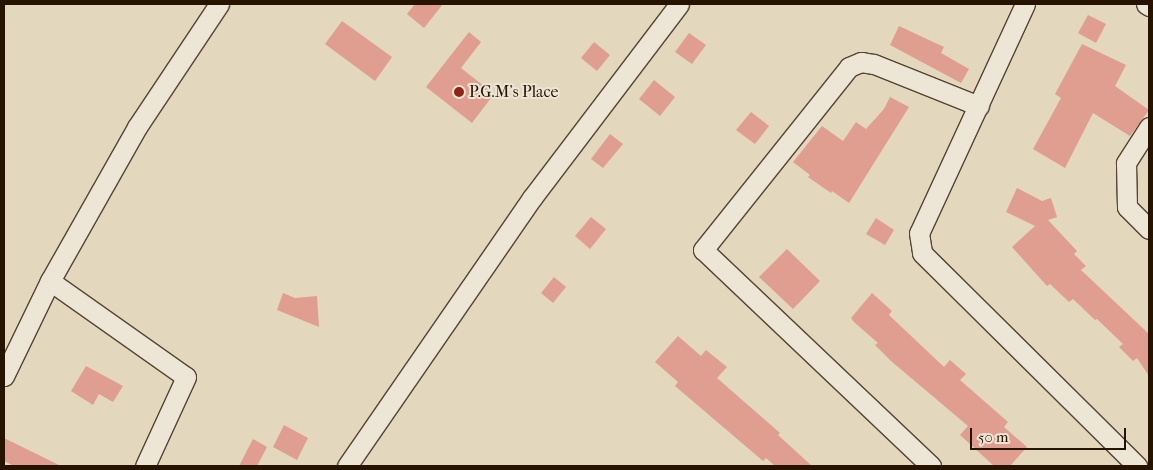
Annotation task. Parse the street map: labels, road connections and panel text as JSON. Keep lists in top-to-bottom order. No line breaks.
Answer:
{"places":["P.G.M’s Place"],"scale_bar":"50 m"}
